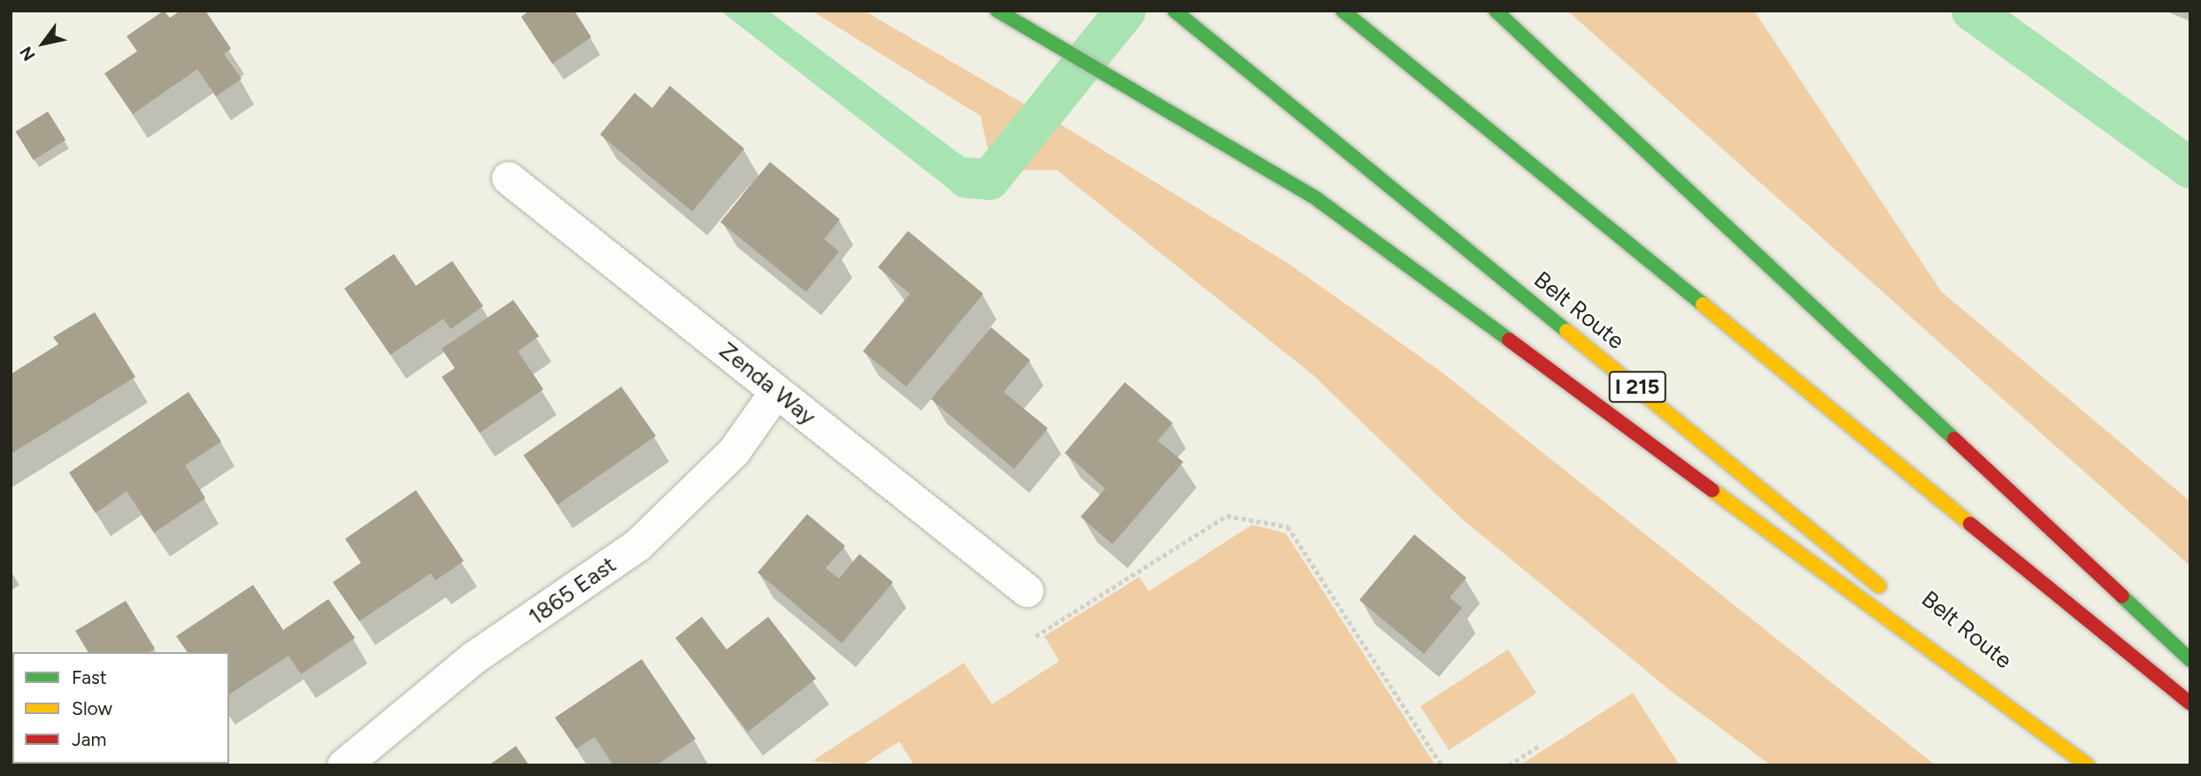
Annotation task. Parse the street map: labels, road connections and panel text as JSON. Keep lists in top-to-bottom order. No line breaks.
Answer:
{"streets":{"highway":["Belt Route","I 215"],"street":["Zenda Way","1865 East"]},"crossings":[["Zenda Way","1865 East"]],"legend":["Fast","Slow","Jam"],"north":"bottom left"}
